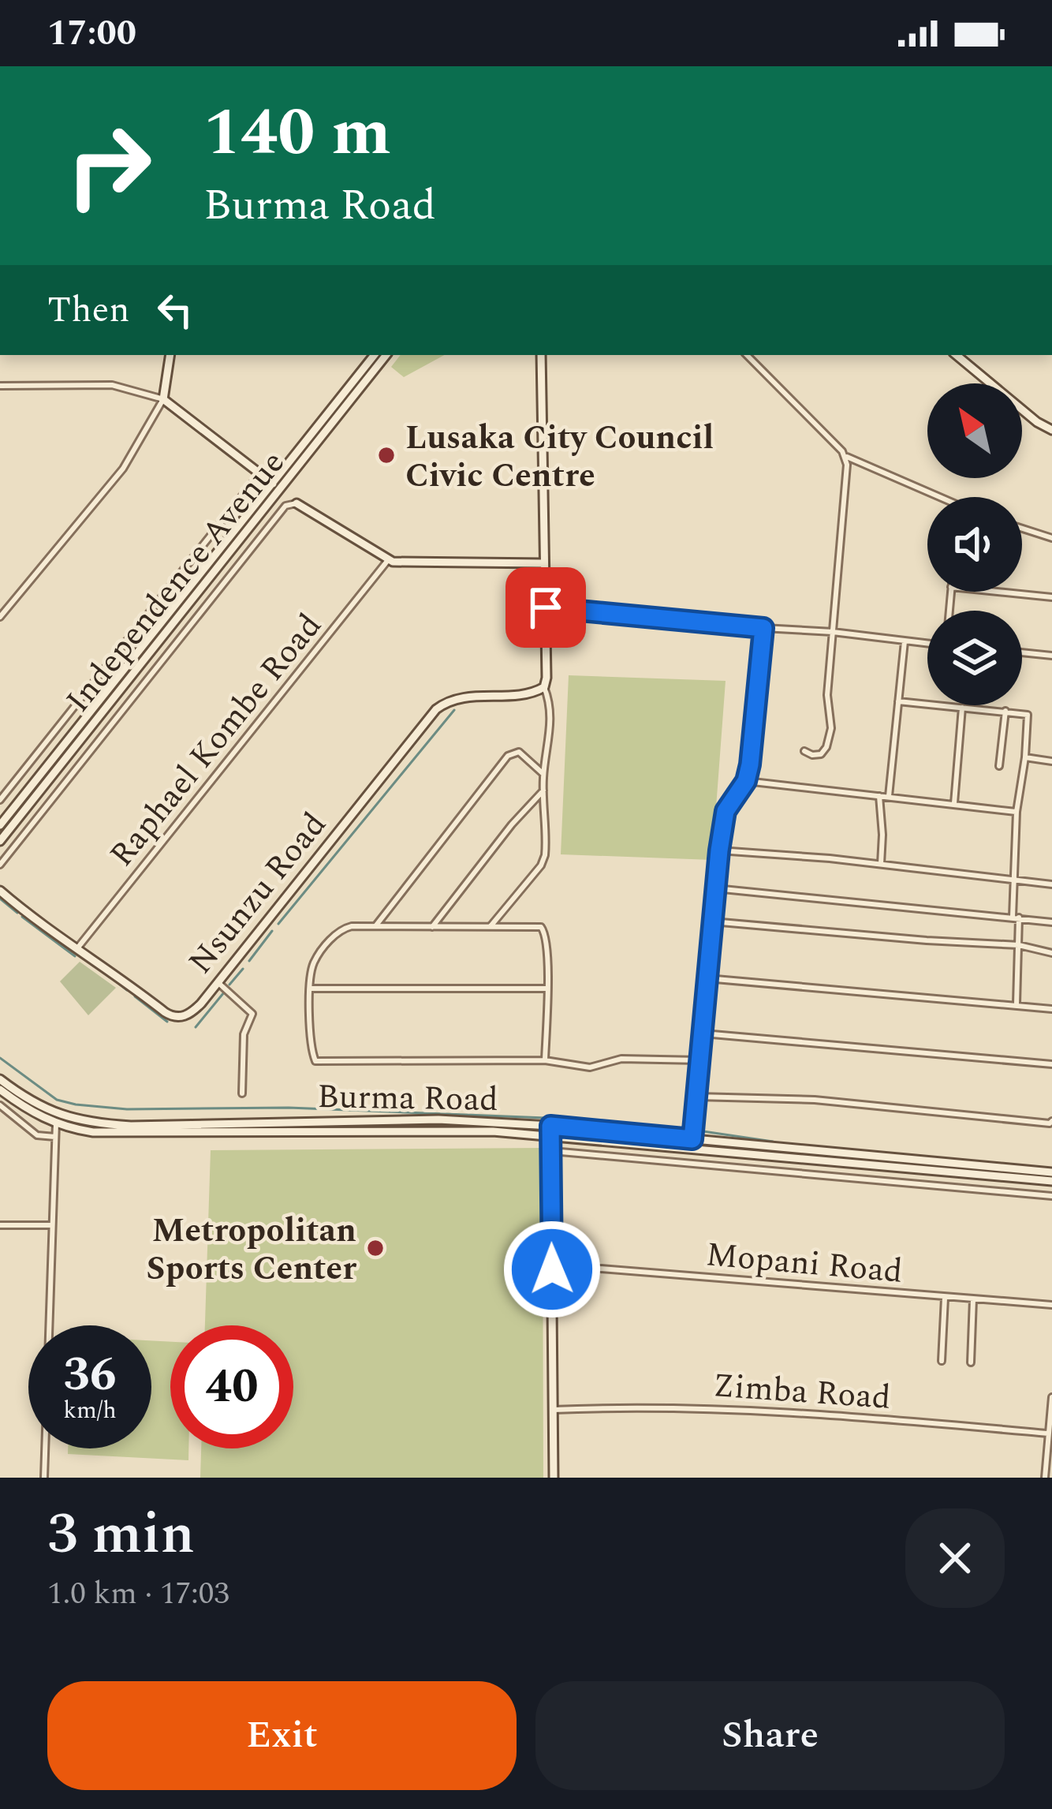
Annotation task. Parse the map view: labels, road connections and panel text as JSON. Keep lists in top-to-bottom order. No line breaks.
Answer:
{"streets":{"main road":["Independence Avenue","Nsunzu Road","Burma Road"],"street":["Raphael Kombe Road","Mopani Road","Zimba Road"]},"crossings":[["Raphael Kombe Road","Nsunzu Road"]],"places":["Lusaka City Council Civic Centre","Metropolitan Sports Center"],"north":"top left","page":{"status":"17:00","turn":["140 m","Burma Road"],"then":"Then","speed":"36 km/h","limit":"40","heading":["3 min","1.0 km · 17:03"],"buttons":["Exit","Share"]}}
